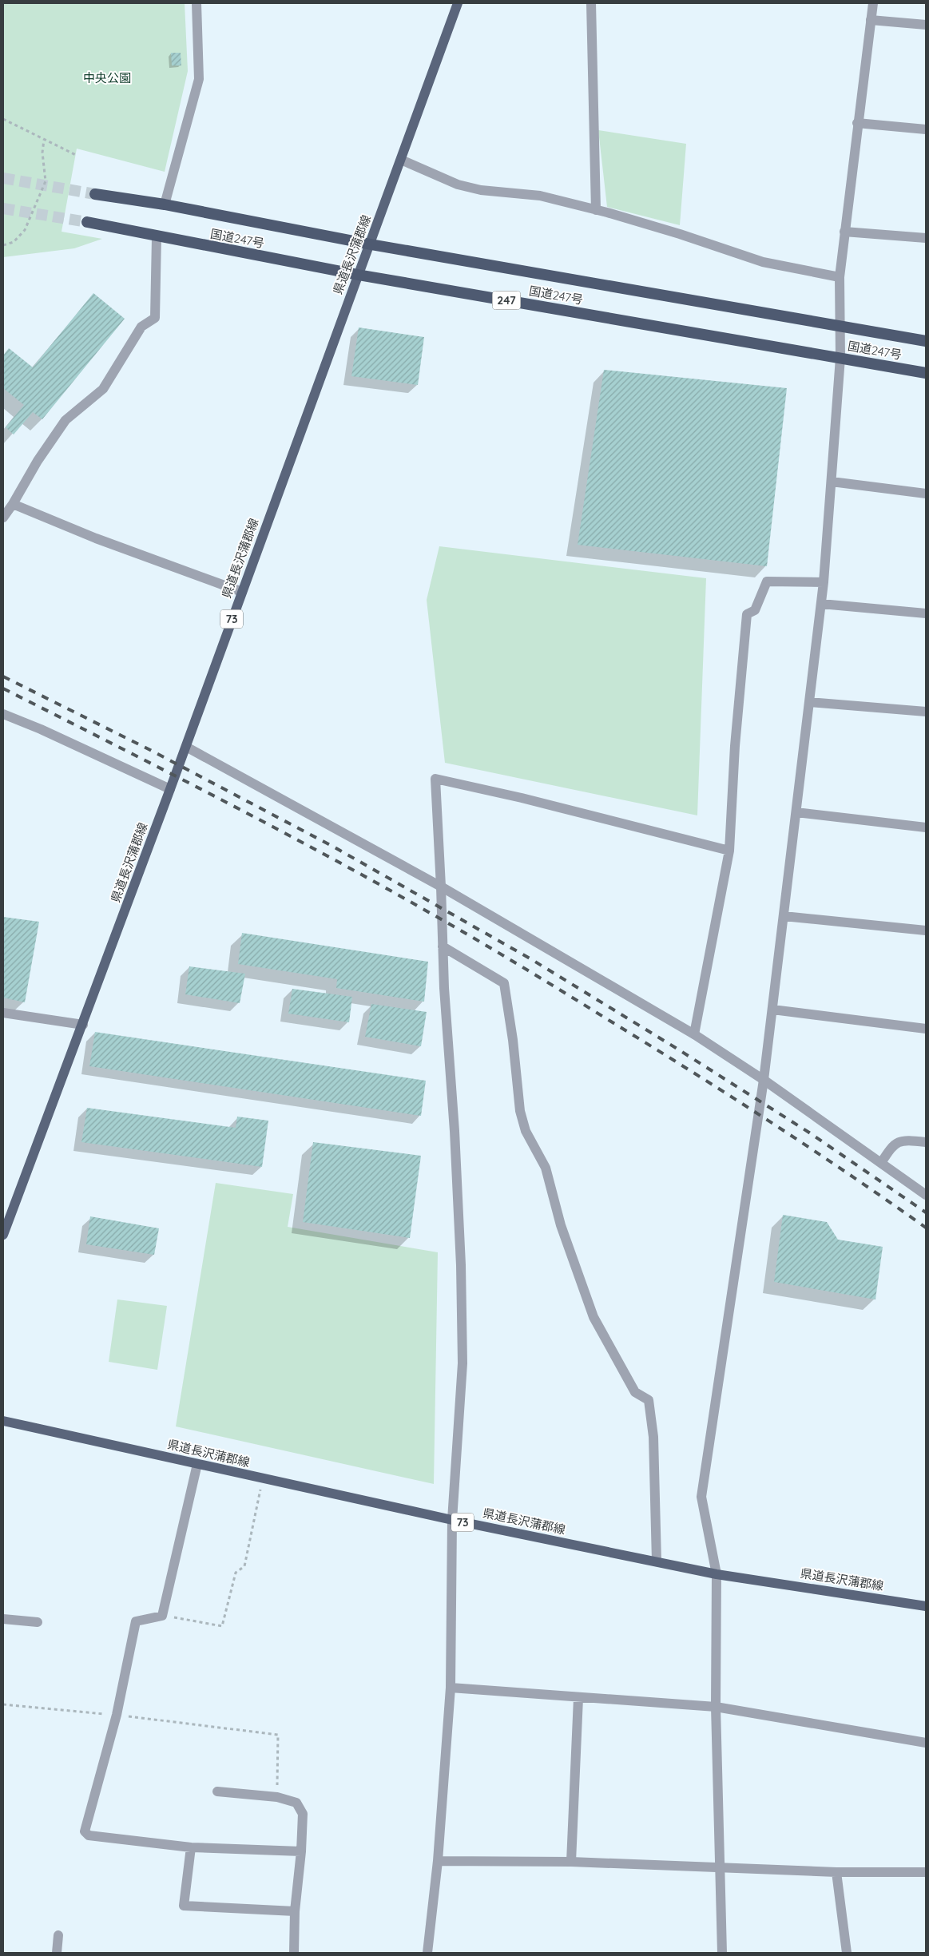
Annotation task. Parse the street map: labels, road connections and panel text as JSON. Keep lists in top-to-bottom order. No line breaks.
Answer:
{"streets":{"highway":["国道247号","247"],"main road":["県道長沢蒲郡線","73"]},"crossings":[["国道247号","県道長沢蒲郡線"]],"parks":["中央公園"]}
